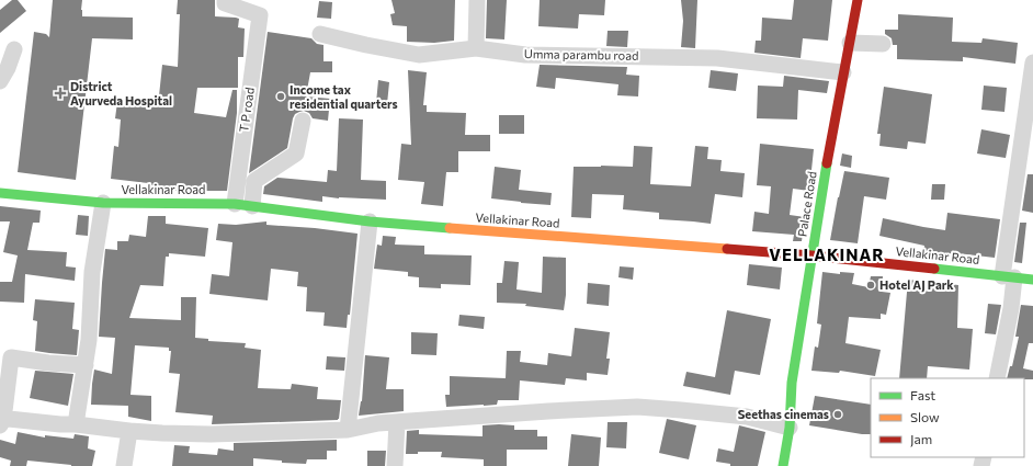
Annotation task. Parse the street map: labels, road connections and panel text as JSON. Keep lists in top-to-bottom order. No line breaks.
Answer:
{"streets":{"main road":["Vellakinar Road","Palace Road"],"street":["Umma parambu road","T P road"]},"crossings":[["Umma parambu road","Palace Road"],["T P road","Vellakinar Road"],["Vellakinar Road","Palace Road"]],"districts":["VELLAKINAR"],"places":{"health":["District Ayurveda Hospital"],"other":["Income tax residential quarters","Hotel AJ Park","Seethas cinemas"]},"legend":["Fast","Slow","Jam"]}
